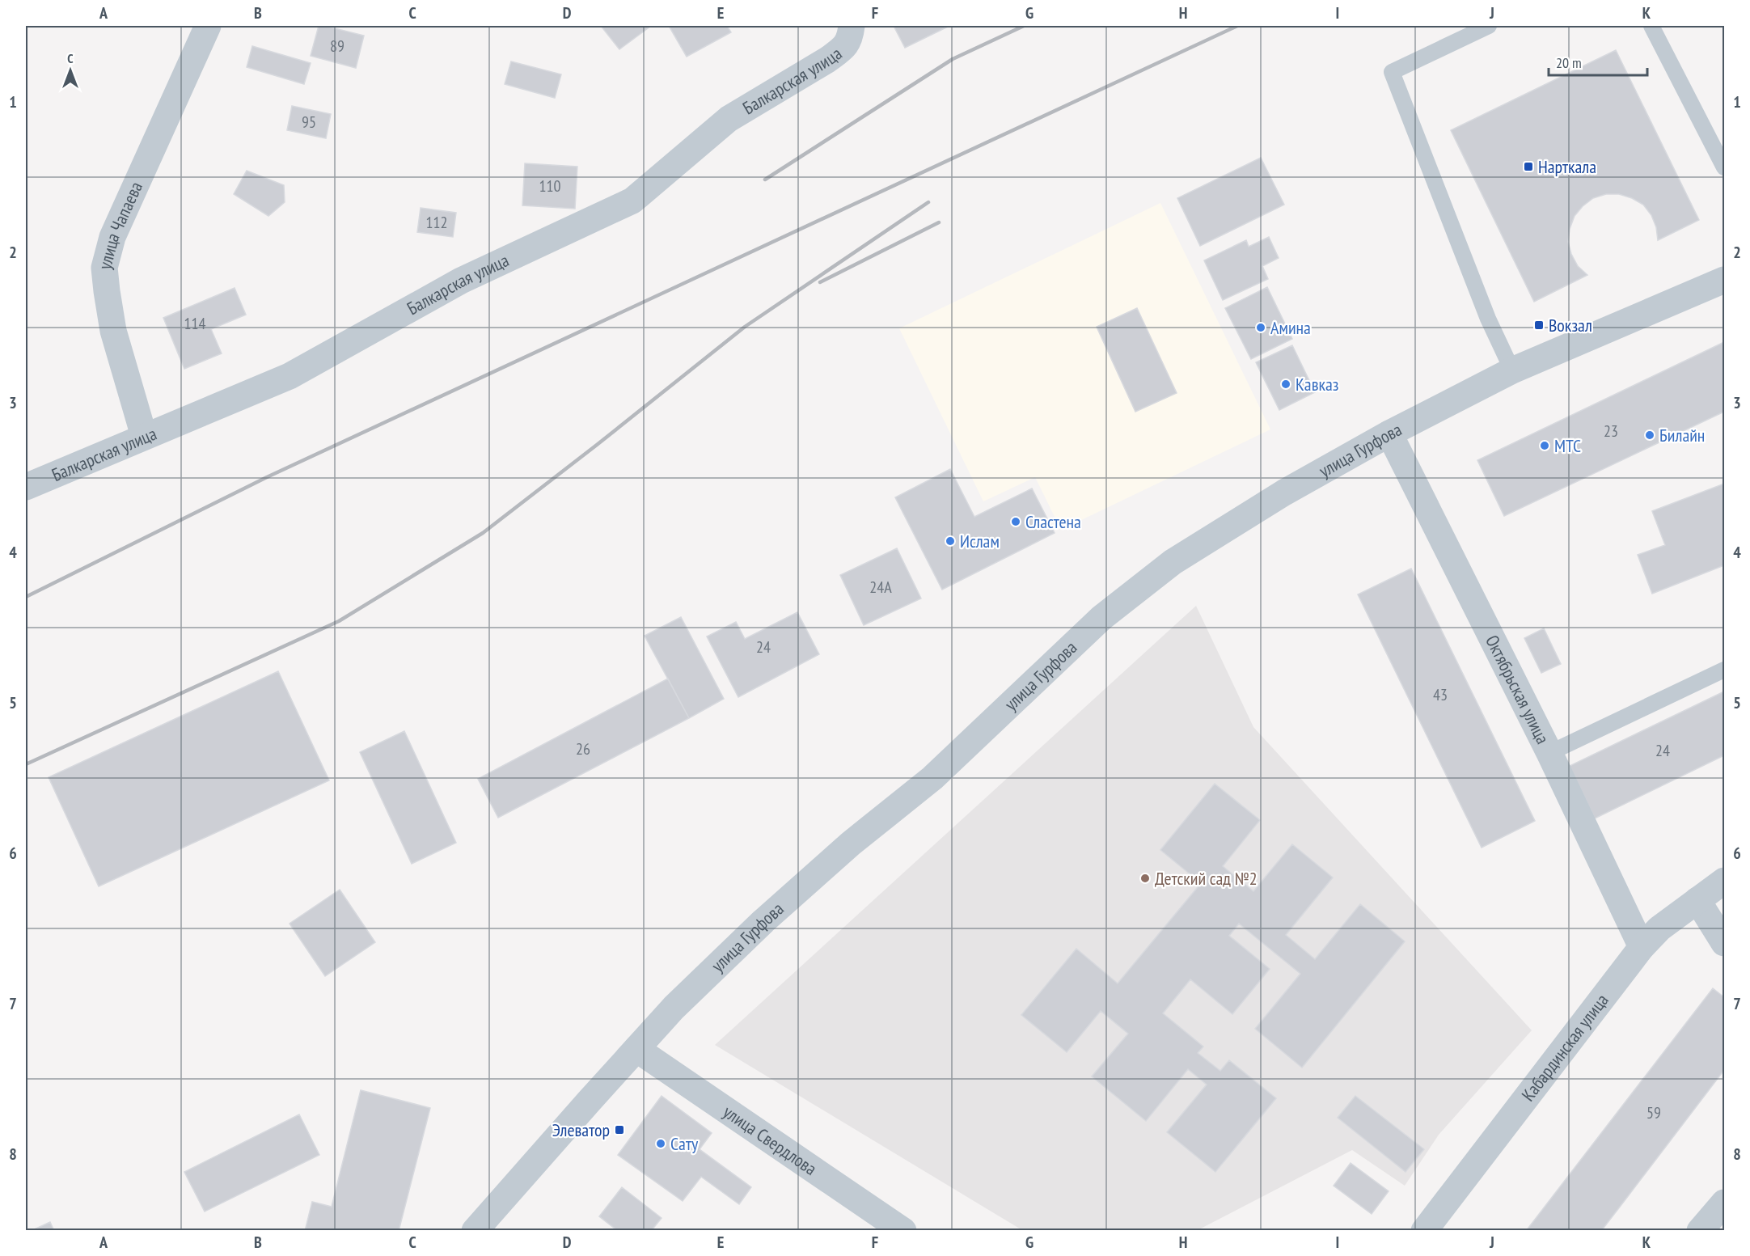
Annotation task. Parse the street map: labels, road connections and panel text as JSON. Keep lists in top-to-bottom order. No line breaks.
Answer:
{"streets":{"street":["Балкарская улица","улица Чапаева","улица Гурфова","Октябрьская улица","Кабардинская улица","улица Свердлова"]},"crossings":[["Балкарская улица","улица Чапаева"],["улица Гурфова","Октябрьская улица"],["улица Гурфова","улица Свердлова"],["Октябрьская улица","Кабардинская улица"]],"places":{"transit":["Нарткала","Вокзал","Элеватор"],"other":["Амина","Кавказ","Билайн","МТС","Сластена","Ислам","Детский сад №2","Сату"]},"house_numbers":["89","95","110","112","114","23","24А","24","43","26","24","59"],"scale_bar":"20 m","north":"top","grid":{"columns":["A","B","C","D","E","F","G","H","I","J","K"],"rows":["1","2","3","4","5","6","7","8"]}}
